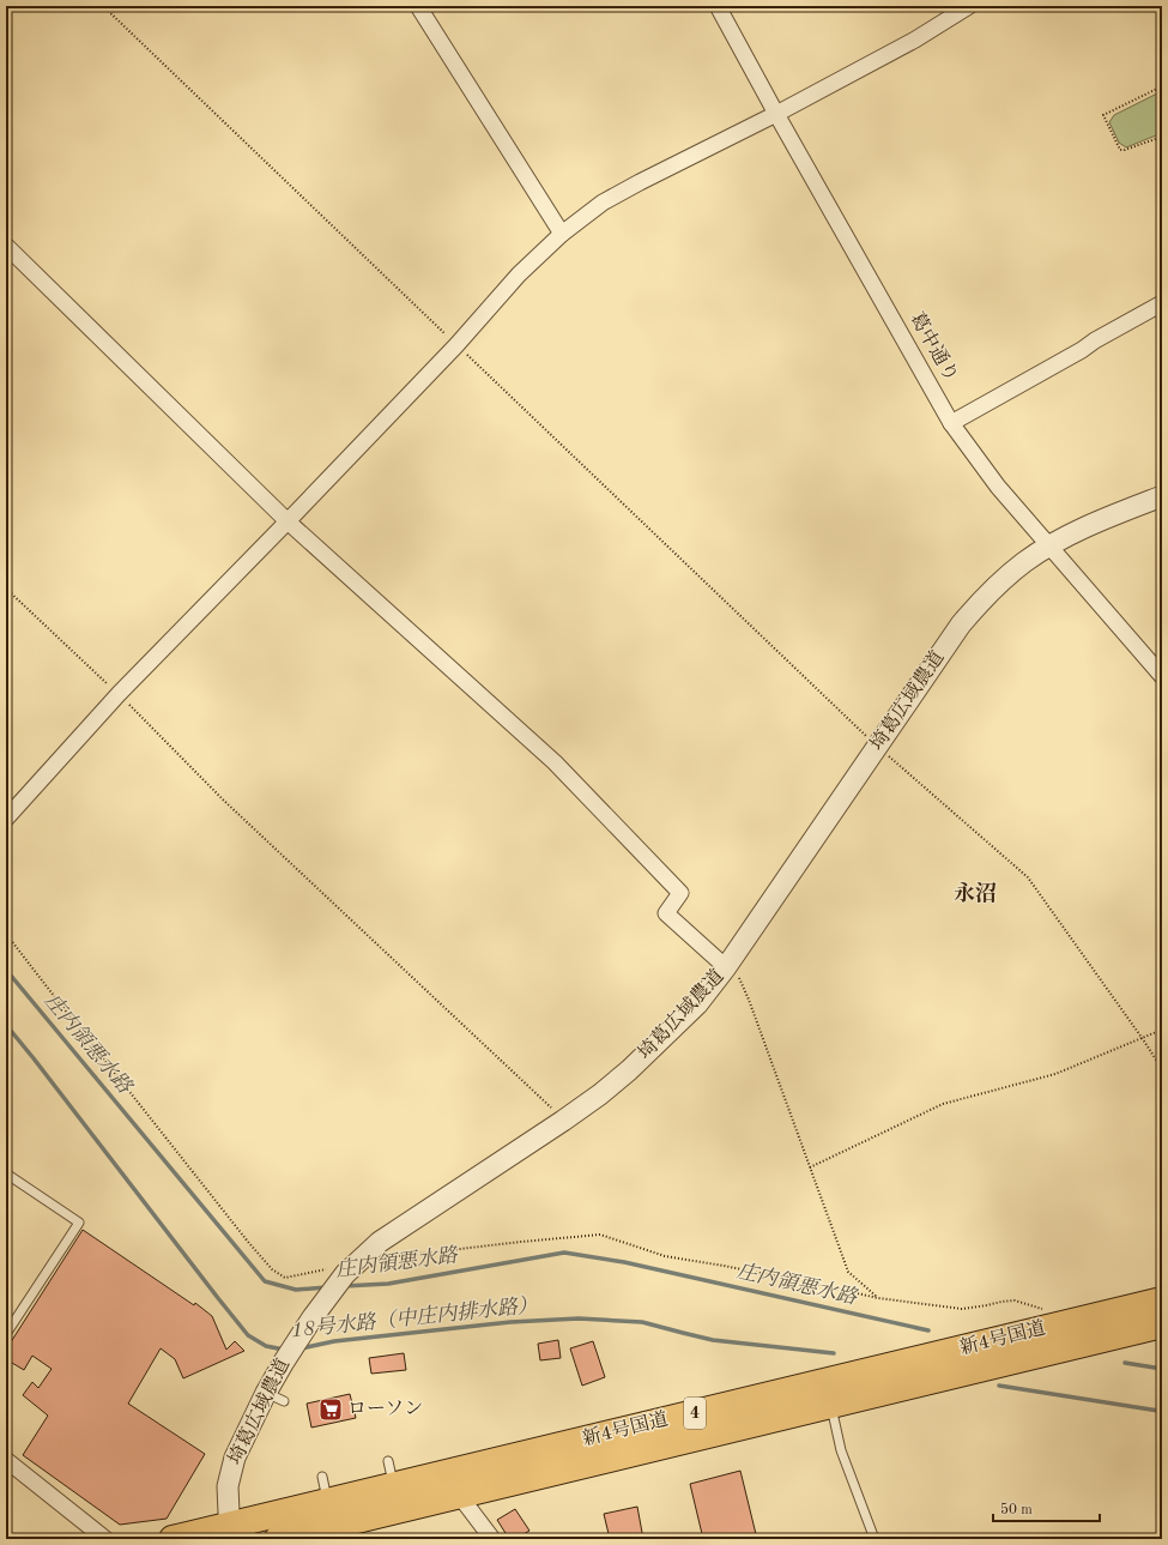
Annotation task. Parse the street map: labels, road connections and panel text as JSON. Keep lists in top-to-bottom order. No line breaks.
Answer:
{"streets":{"highway":["新4号国道","4"],"street":["葛中通り","埼葛広域農道"]},"crossings":[["葛中通り","埼葛広域農道"],["埼葛広域農道","新4号国道"]],"districts":["永沼"],"water":["庄内領悪水路","18号水路（中庄内排水路）"],"places":{"supermarket":["ローソン"]},"scale_bar":"50 m"}
